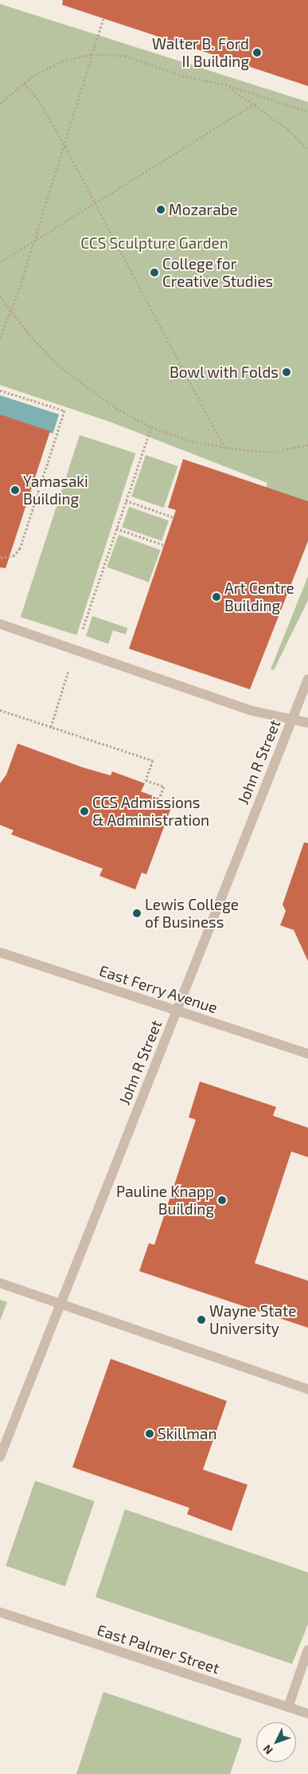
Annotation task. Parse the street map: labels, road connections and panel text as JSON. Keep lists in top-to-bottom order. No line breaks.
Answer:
{"streets":{"street":["John R Street","East Ferry Avenue","East Palmer Street"]},"crossings":[["John R Street","East Ferry Avenue"]],"parks":["CCS Sculpture Garden"],"places":["Walter B. Ford II Building","Mozarabe","College for Creative Studies","Bowl with Folds","Yamasaki Building","Art Centre Building","CCS Admissions & Administration","Lewis College of Business","Pauline Knapp Building","Wayne State University","Skillman"],"north":"bottom left"}
